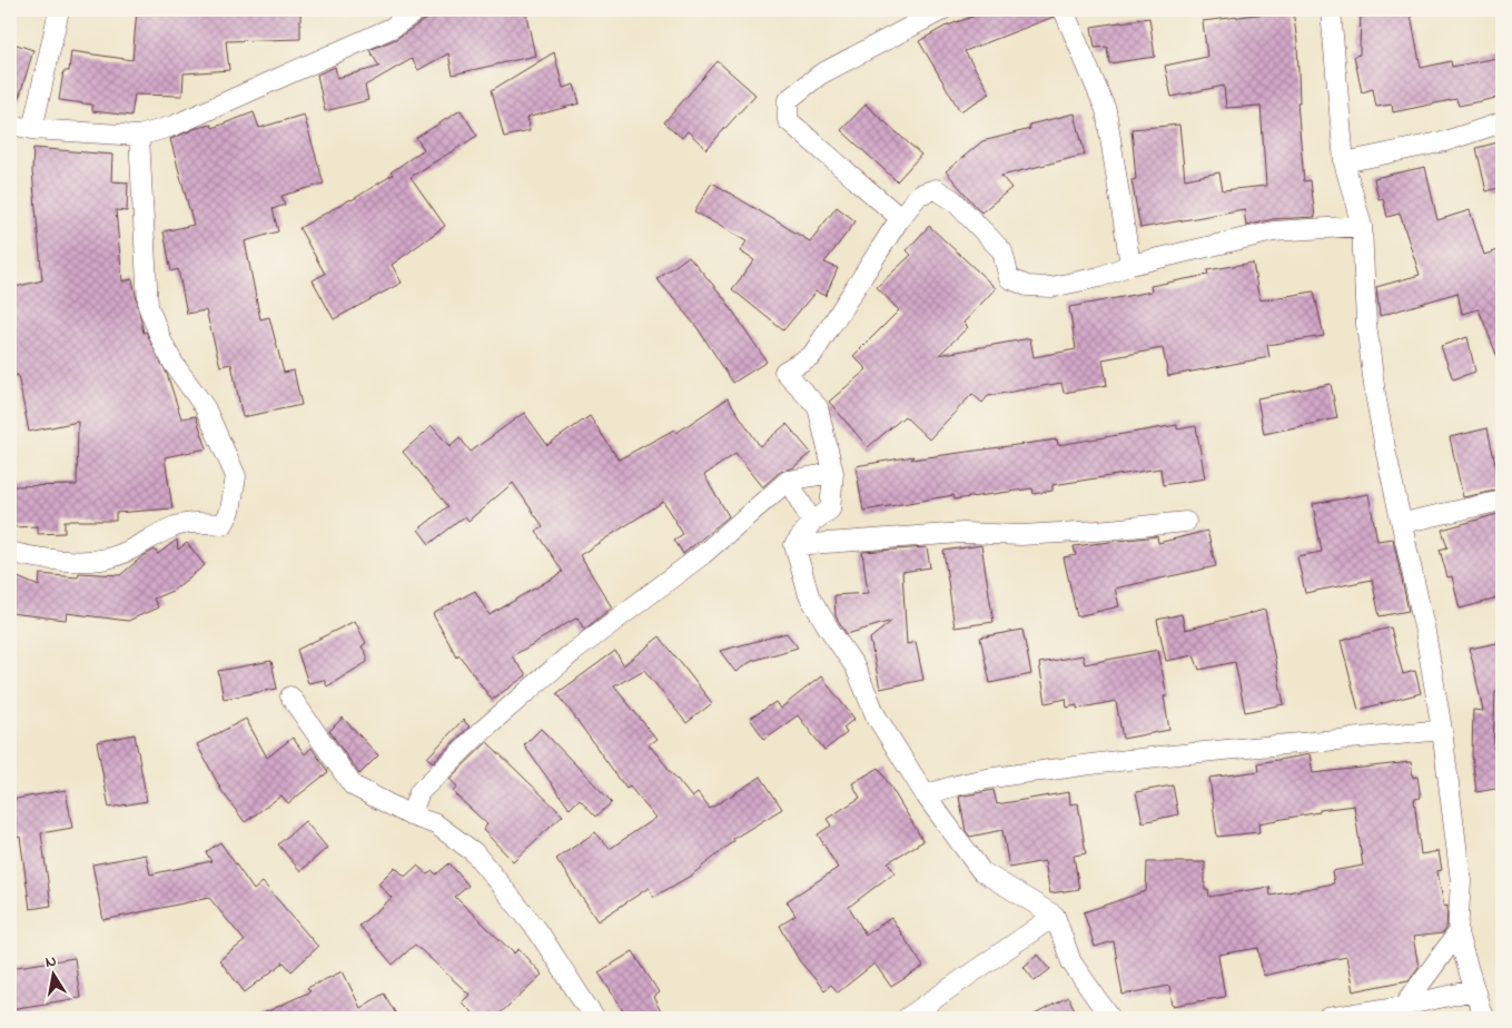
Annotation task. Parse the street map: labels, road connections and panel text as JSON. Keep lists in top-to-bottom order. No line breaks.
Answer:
{"north":"top"}
